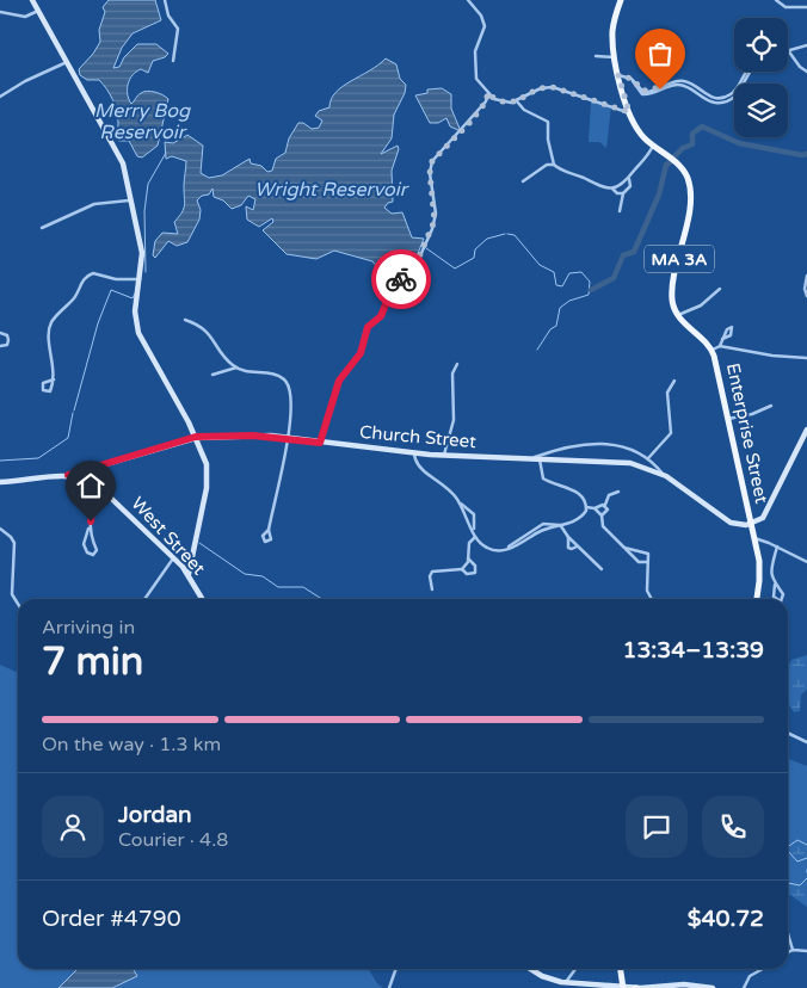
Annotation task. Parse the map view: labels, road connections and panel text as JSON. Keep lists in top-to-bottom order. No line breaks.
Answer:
{"streets":{"main road":["MA 3A","Enterprise Street","Church Street","West Street"]},"crossings":[["MA 3A","Enterprise Street"],["Enterprise Street","Church Street"],["Church Street","West Street"]],"water":["Merry Bog Reservoir","Wright Reservoir"],"page":{"heading":["7 min","Arriving in","13:34–13:39"],"panel":["Jordan","Courier · 4.8","Order #4790","$40.72"],"bar":"On the way · 1.3 km"}}
